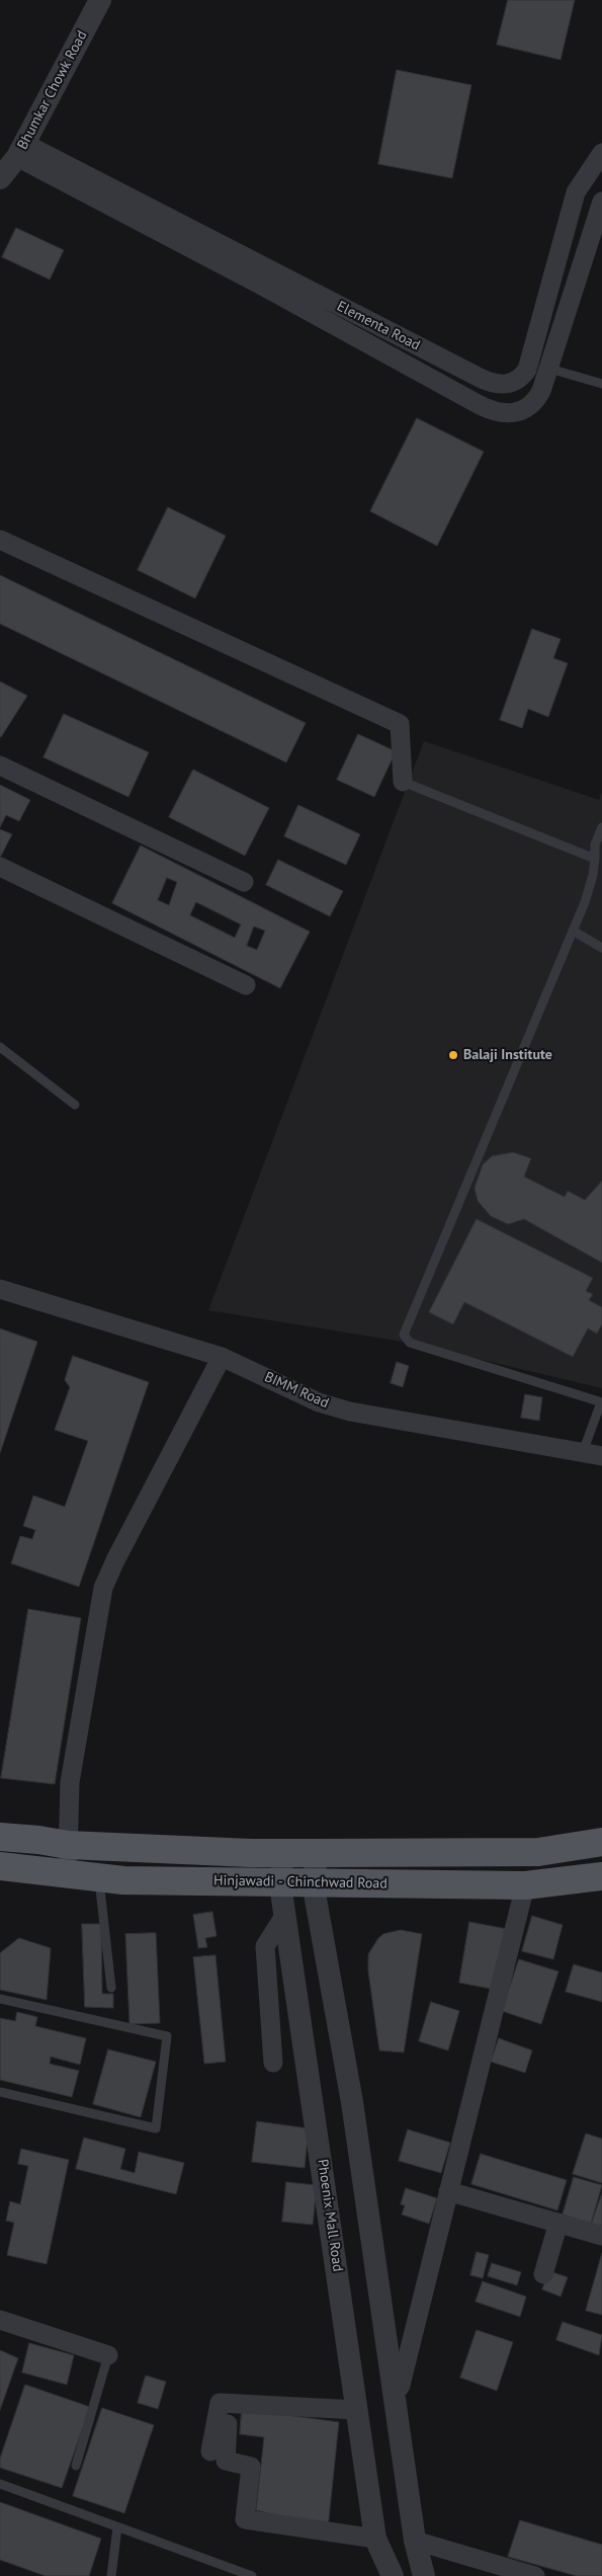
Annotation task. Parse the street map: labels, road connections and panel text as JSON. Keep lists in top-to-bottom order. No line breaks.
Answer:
{"streets":{"main road":["Hinjawadi - Chinchwad Road"],"street":["Bhumkar Chowk Road","Elementa Road","BIMM Road","Phoenix Mall Road"]},"crossings":[["Bhumkar Chowk Road","Elementa Road"],["Hinjawadi - Chinchwad Road","Phoenix Mall Road"]],"places":["Balaji Institute"]}
